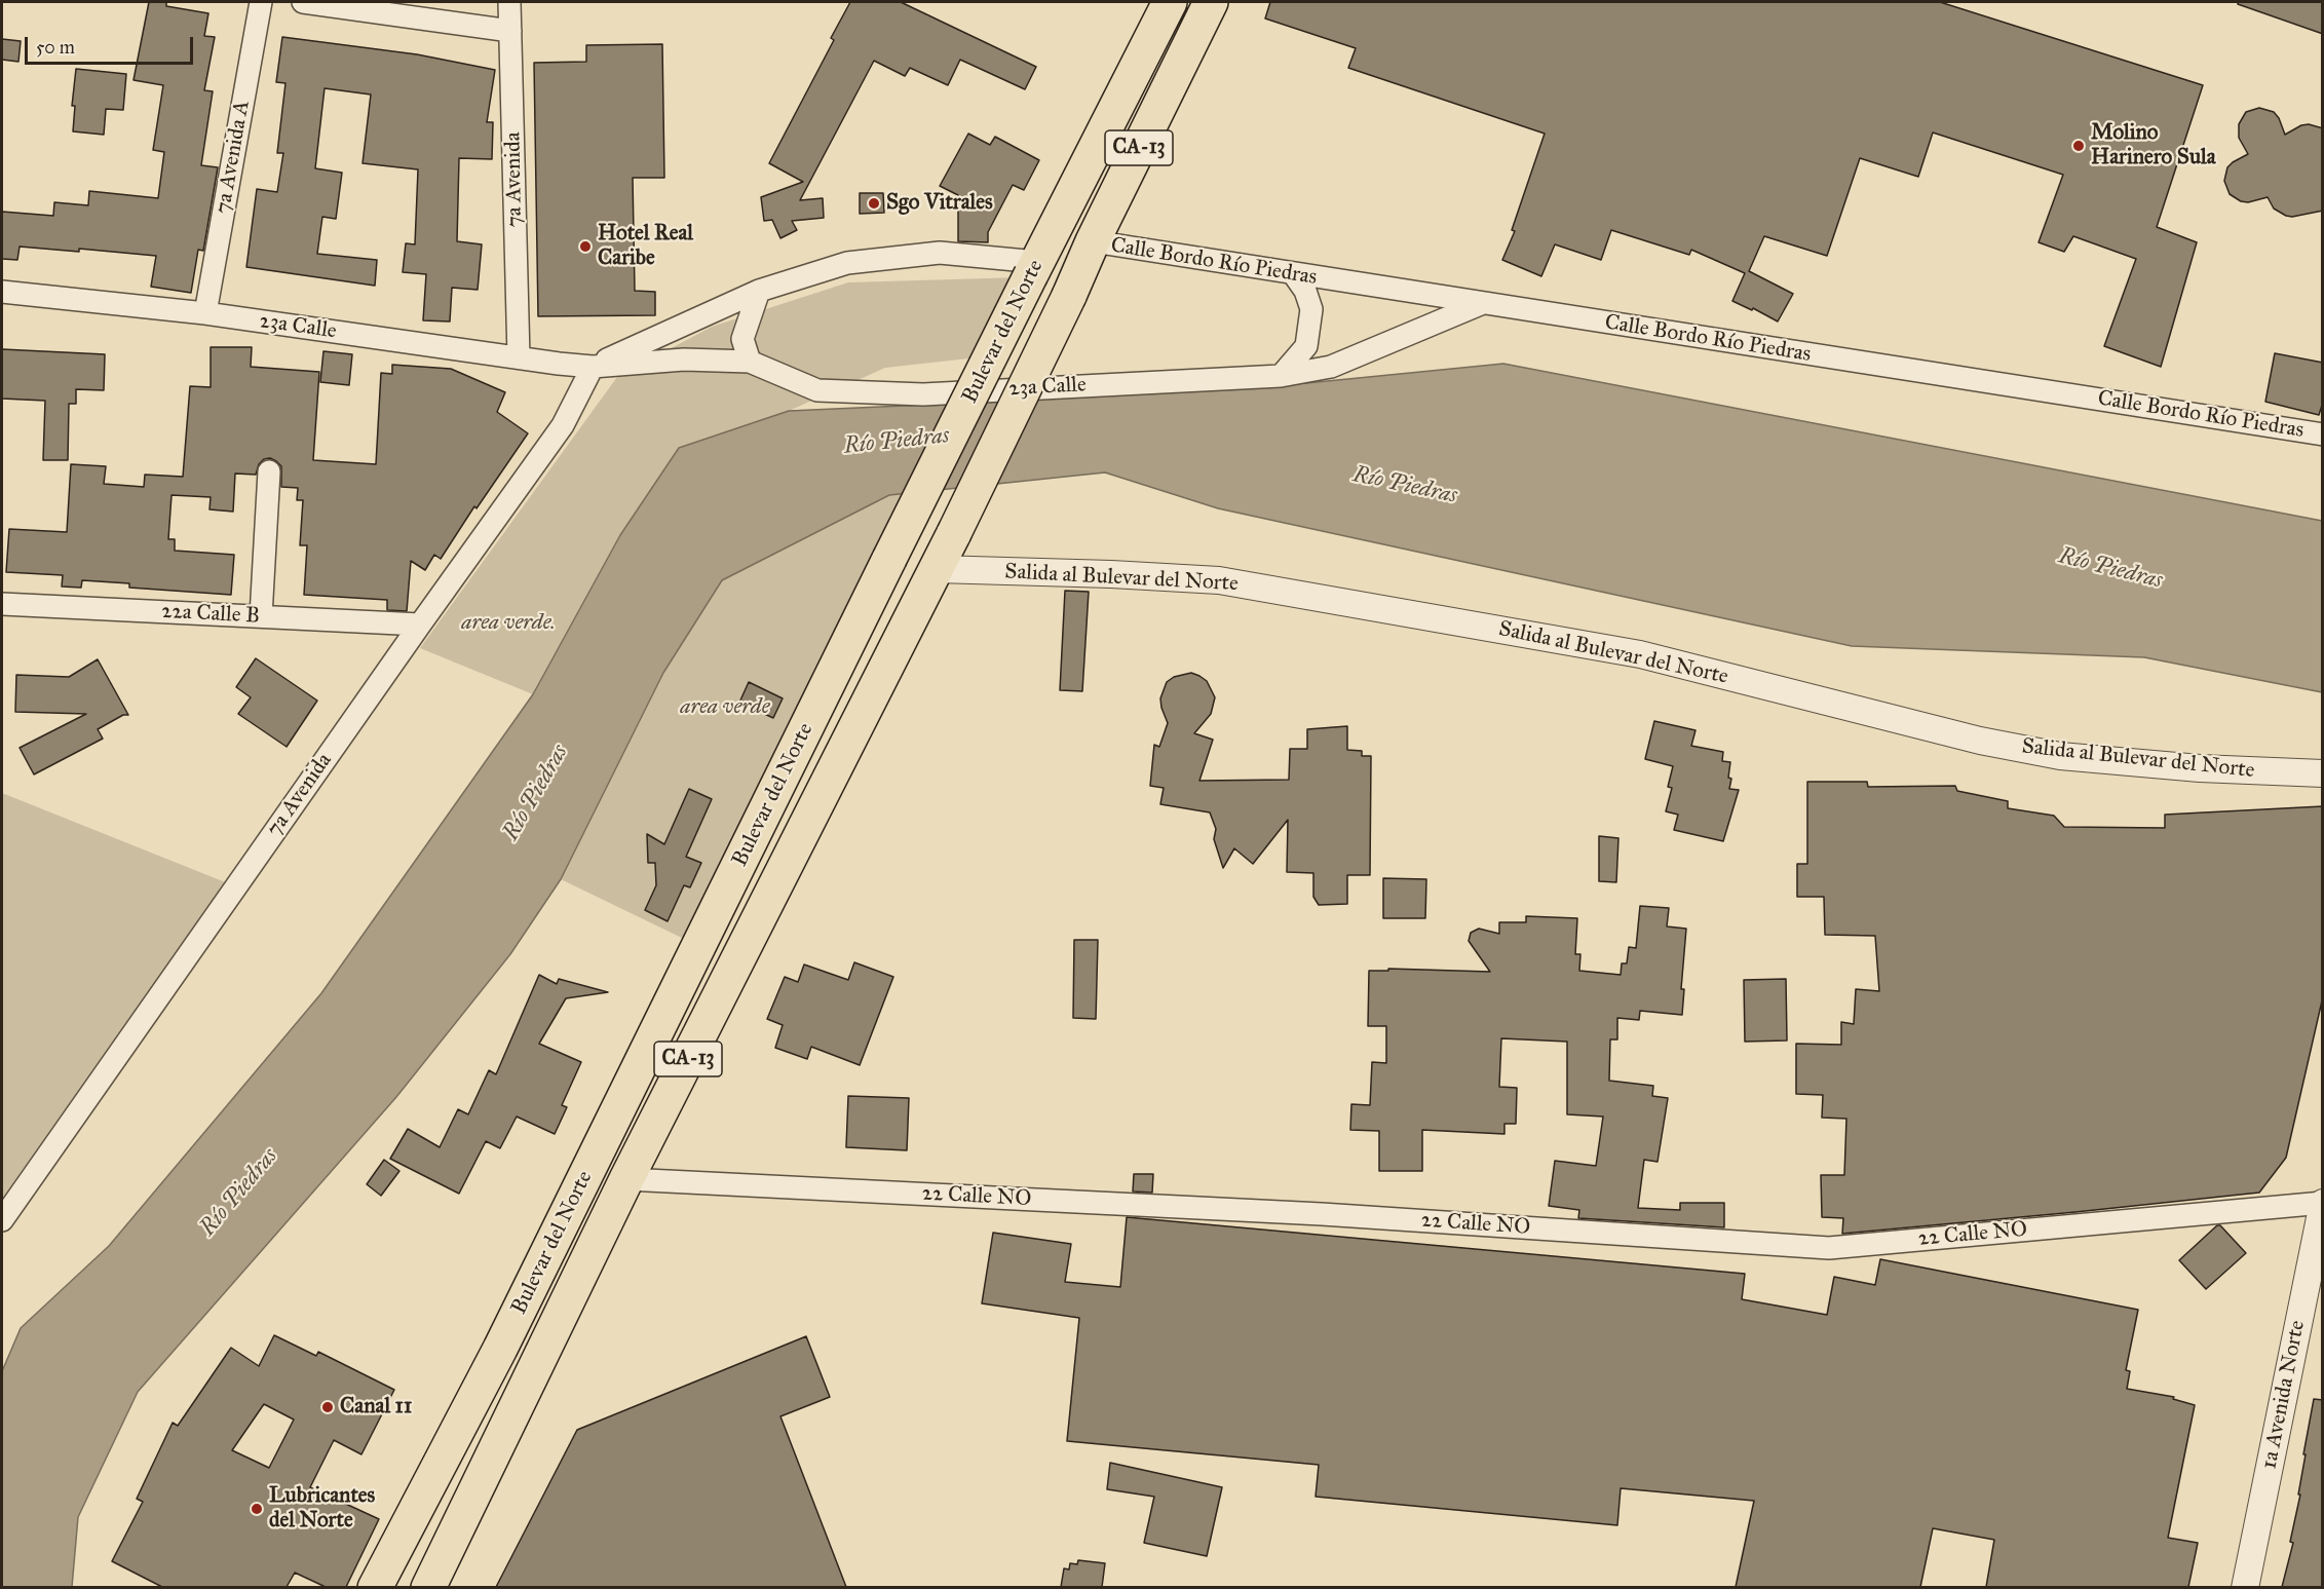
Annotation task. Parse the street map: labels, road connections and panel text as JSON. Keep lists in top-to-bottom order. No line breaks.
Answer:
{"streets":{"highway":["CA-13","Bulevar del Norte"],"street":["7a Avenida A","7a Avenida","Calle Bordo Río Piedras","23a Calle","Salida al Bulevar del Norte","22a Calle B","22 Calle NO","1a Avenida Norte"]},"crossings":[["7a Avenida A","23a Calle"],["7a Avenida","23a Calle"],["7a Avenida","22a Calle B"],["Calle Bordo Río Piedras","23a Calle"],["Calle Bordo Río Piedras","Bulevar del Norte"],["23a Calle","Bulevar del Norte"],["Bulevar del Norte","Salida al Bulevar del Norte"],["Bulevar del Norte","22 Calle NO"],["22 Calle NO","1a Avenida Norte"]],"water":["Río Piedras"],"parks":["area verde.","area verde"],"places":["Molino Harinero Sula","Sgo Vitrales","Hotel Real Caribe","Canal 11","Lubricantes del Norte"],"scale_bar":"50 m"}
